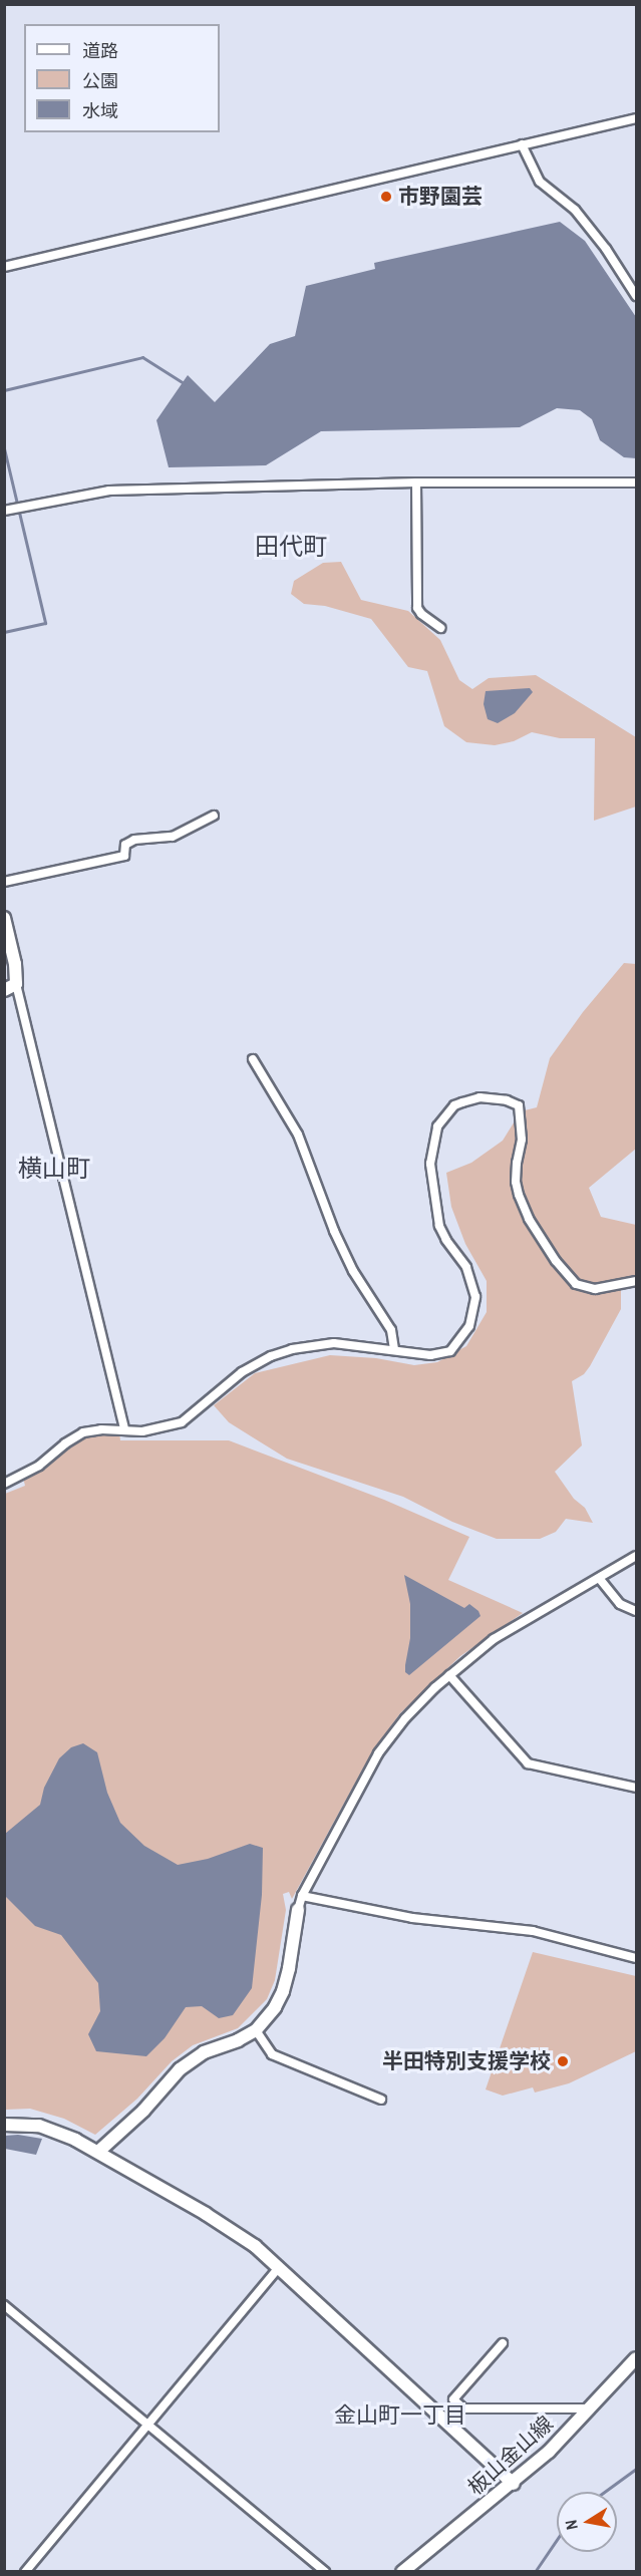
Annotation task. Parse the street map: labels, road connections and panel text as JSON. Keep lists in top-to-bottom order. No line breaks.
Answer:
{"streets":{"street":["板山金山線"]},"districts":["田代町","横山町","金山町一丁目"],"places":["市野園芸","半田特別支援学校"],"legend":["道路","公園","水域"],"north":"left"}
